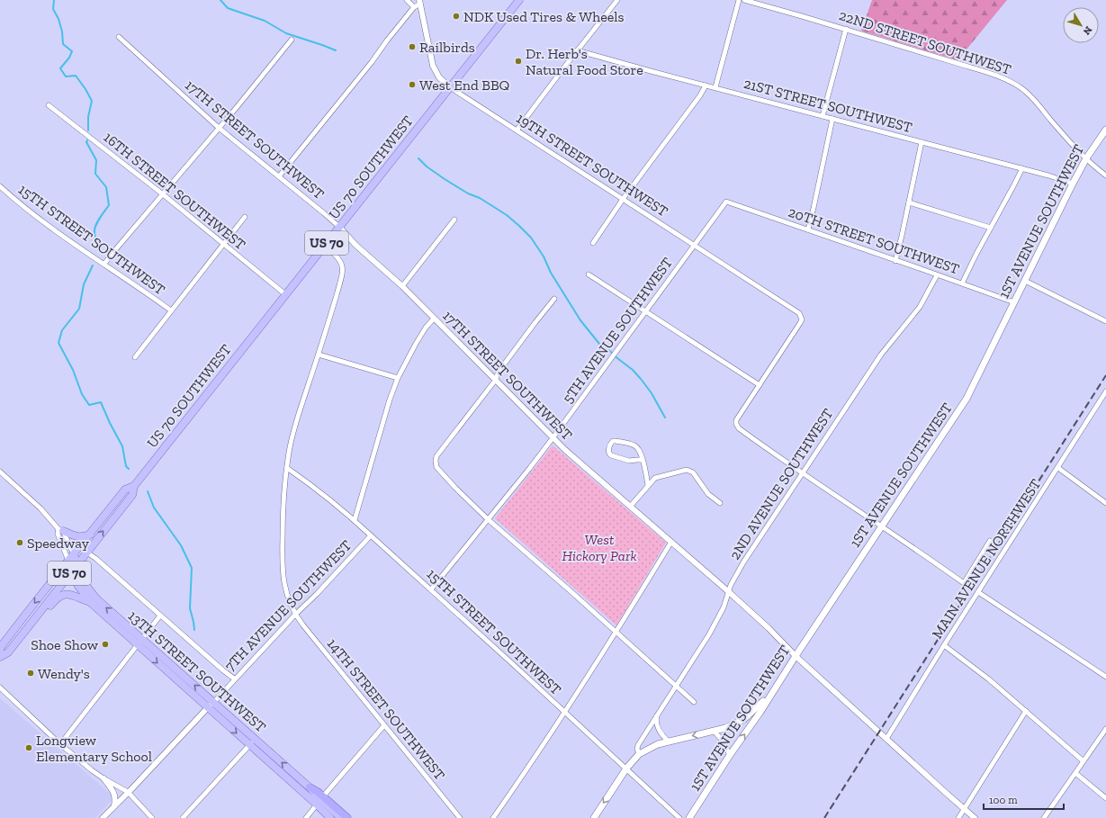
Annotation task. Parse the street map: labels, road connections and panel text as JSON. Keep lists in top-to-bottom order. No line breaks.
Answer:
{"streets":{"main road":["US 70 SOUTHWEST","1ST AVENUE SOUTHWEST","US 70","2ND AVENUE SOUTHWEST","13TH STREET SOUTHWEST"],"street":["22ND STREET SOUTHWEST","21ST STREET SOUTHWEST","17TH STREET SOUTHWEST","19TH STREET SOUTHWEST","16TH STREET SOUTHWEST","15TH STREET SOUTHWEST","20TH STREET SOUTHWEST","5TH AVENUE SOUTHWEST","MAIN AVENUE NORTHWEST","7TH AVENUE SOUTHWEST","14TH STREET SOUTHWEST"]},"crossings":[["22ND STREET SOUTHWEST","1ST AVENUE SOUTHWEST"],["21ST STREET SOUTHWEST","1ST AVENUE SOUTHWEST"],["17TH STREET SOUTHWEST","US 70 SOUTHWEST"],["17TH STREET SOUTHWEST","1ST AVENUE SOUTHWEST"],["17TH STREET SOUTHWEST","5TH AVENUE SOUTHWEST"],["17TH STREET SOUTHWEST","2ND AVENUE SOUTHWEST"],["17TH STREET SOUTHWEST","MAIN AVENUE NORTHWEST"],["19TH STREET SOUTHWEST","US 70 SOUTHWEST"],["19TH STREET SOUTHWEST","5TH AVENUE SOUTHWEST"],["US 70 SOUTHWEST","16TH STREET SOUTHWEST"],["US 70 SOUTHWEST","13TH STREET SOUTHWEST"],["US 70 SOUTHWEST","14TH STREET SOUTHWEST"],["1ST AVENUE SOUTHWEST","20TH STREET SOUTHWEST"],["1ST AVENUE SOUTHWEST","2ND AVENUE SOUTHWEST"],["15TH STREET SOUTHWEST","5TH AVENUE SOUTHWEST"],["15TH STREET SOUTHWEST","2ND AVENUE SOUTHWEST"],["15TH STREET SOUTHWEST","7TH AVENUE SOUTHWEST"],["15TH STREET SOUTHWEST","14TH STREET SOUTHWEST"],["20TH STREET SOUTHWEST","5TH AVENUE SOUTHWEST"],["20TH STREET SOUTHWEST","2ND AVENUE SOUTHWEST"],["7TH AVENUE SOUTHWEST","13TH STREET SOUTHWEST"],["7TH AVENUE SOUTHWEST","14TH STREET SOUTHWEST"]],"parks":["West Hickory Park"],"places":["NDK Used Tires & Wheels","Railbirds","Dr. Herb's Natural Food Store","West End BBQ","Speedway","Shoe Show","Wendy's","Longview Elementary School"],"scale_bar":"100 m","north":"bottom right"}
